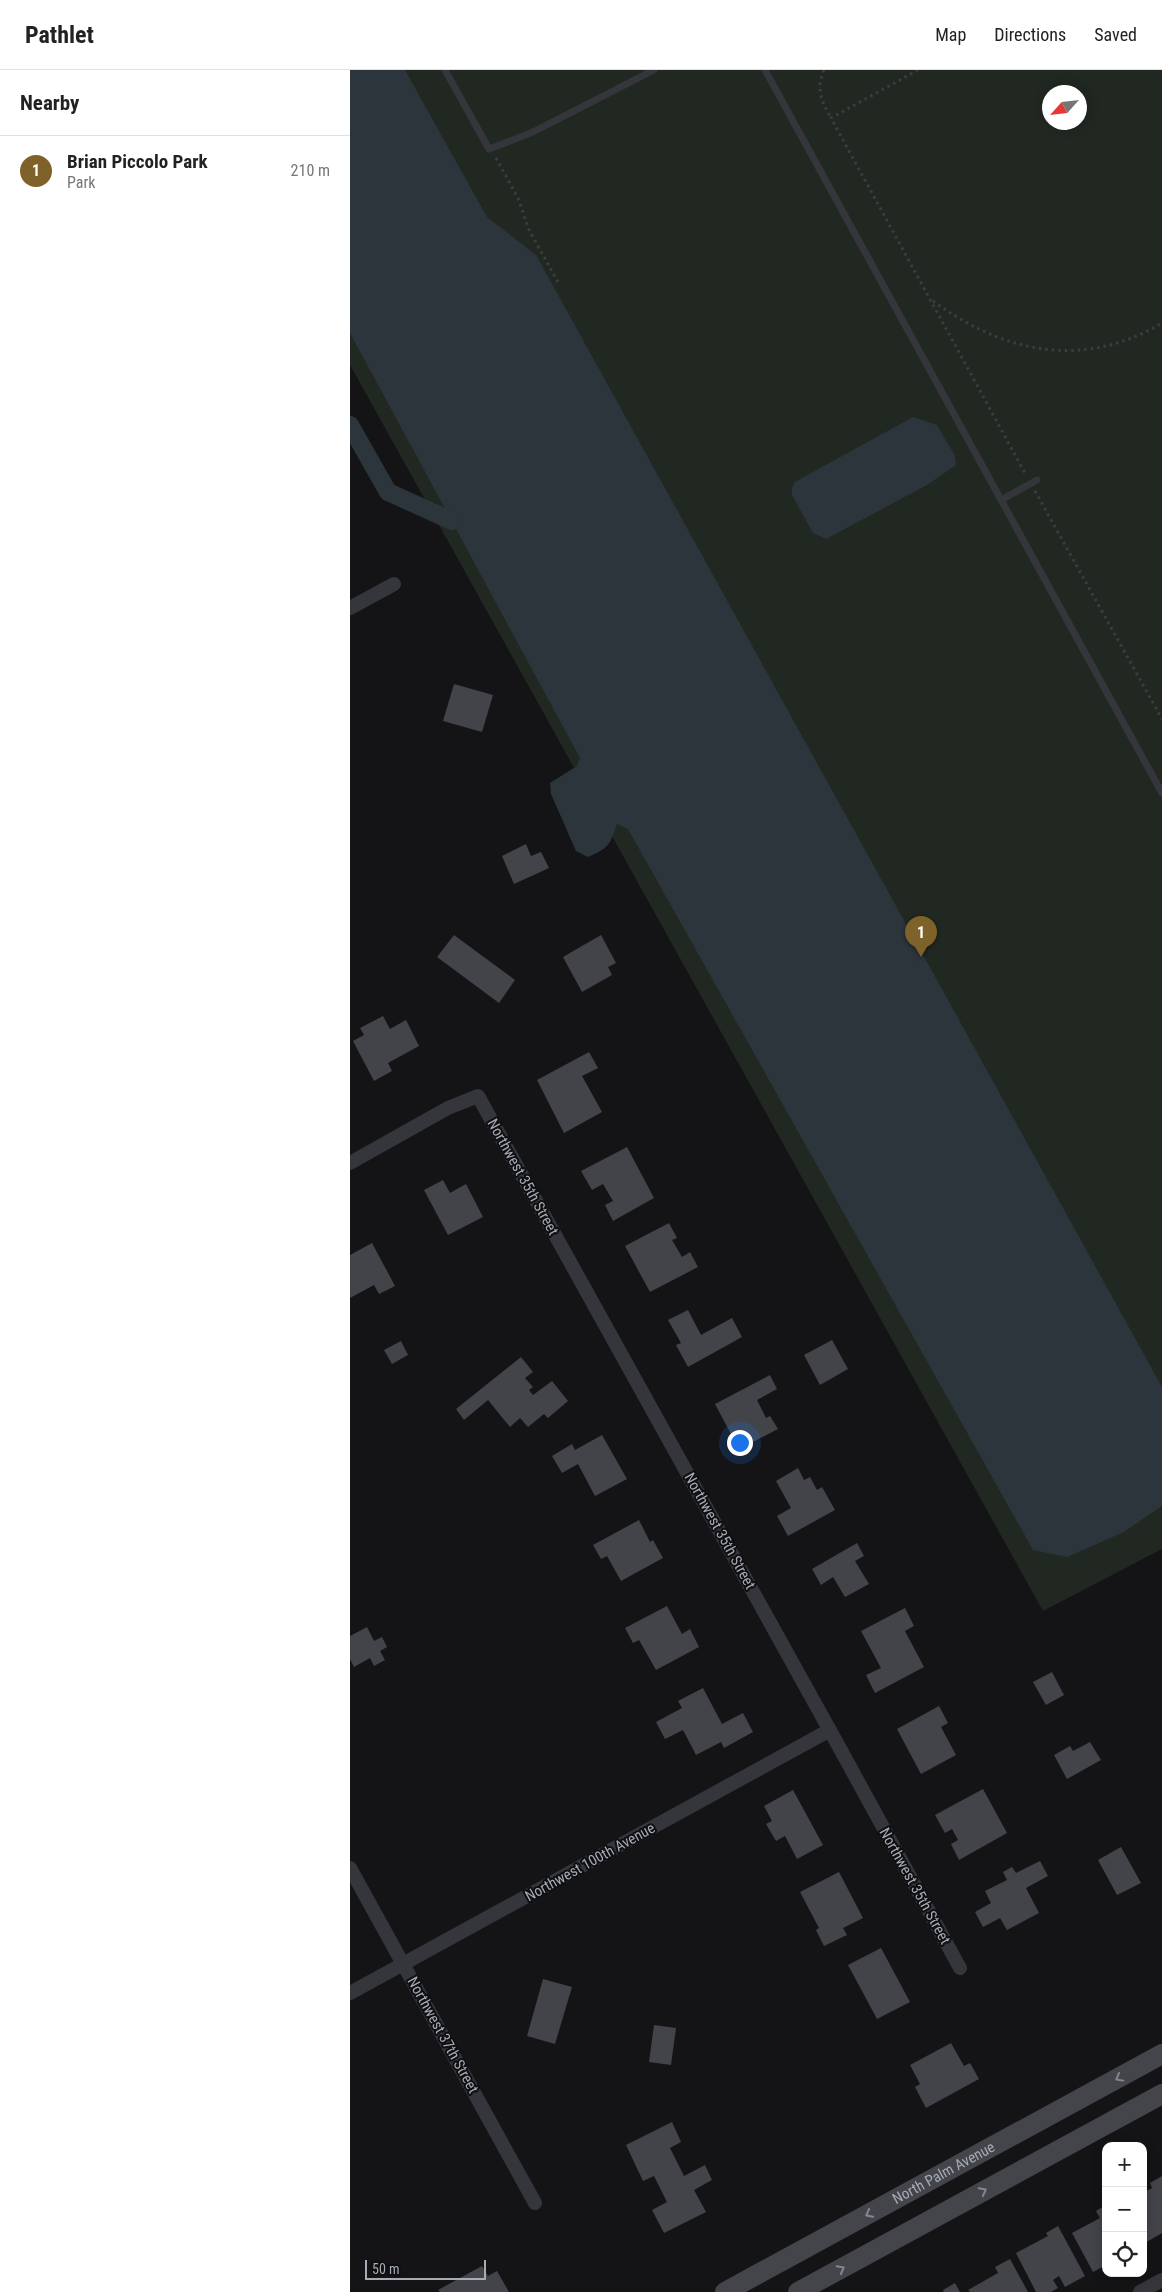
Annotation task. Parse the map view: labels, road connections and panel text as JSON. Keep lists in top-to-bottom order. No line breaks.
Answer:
{"streets":{"main road":["North Palm Avenue"],"street":["Northwest 35th Street","Northwest 100th Avenue","Northwest 37th Street"]},"crossings":[["Northwest 35th Street","Northwest 100th Avenue"],["Northwest 100th Avenue","Northwest 37th Street"]],"scale_bar":"50 m","north":"bottom left","page":{"header":"Pathlet","nav":["Map","Directions","Saved"],"heading":"Nearby","list":[{"mark":"1","name":"Brian Piccolo Park","note":"Park","value":"210 m"}],"pins":"1","map_buttons":["+","−"],"scale":"50 m"}}
